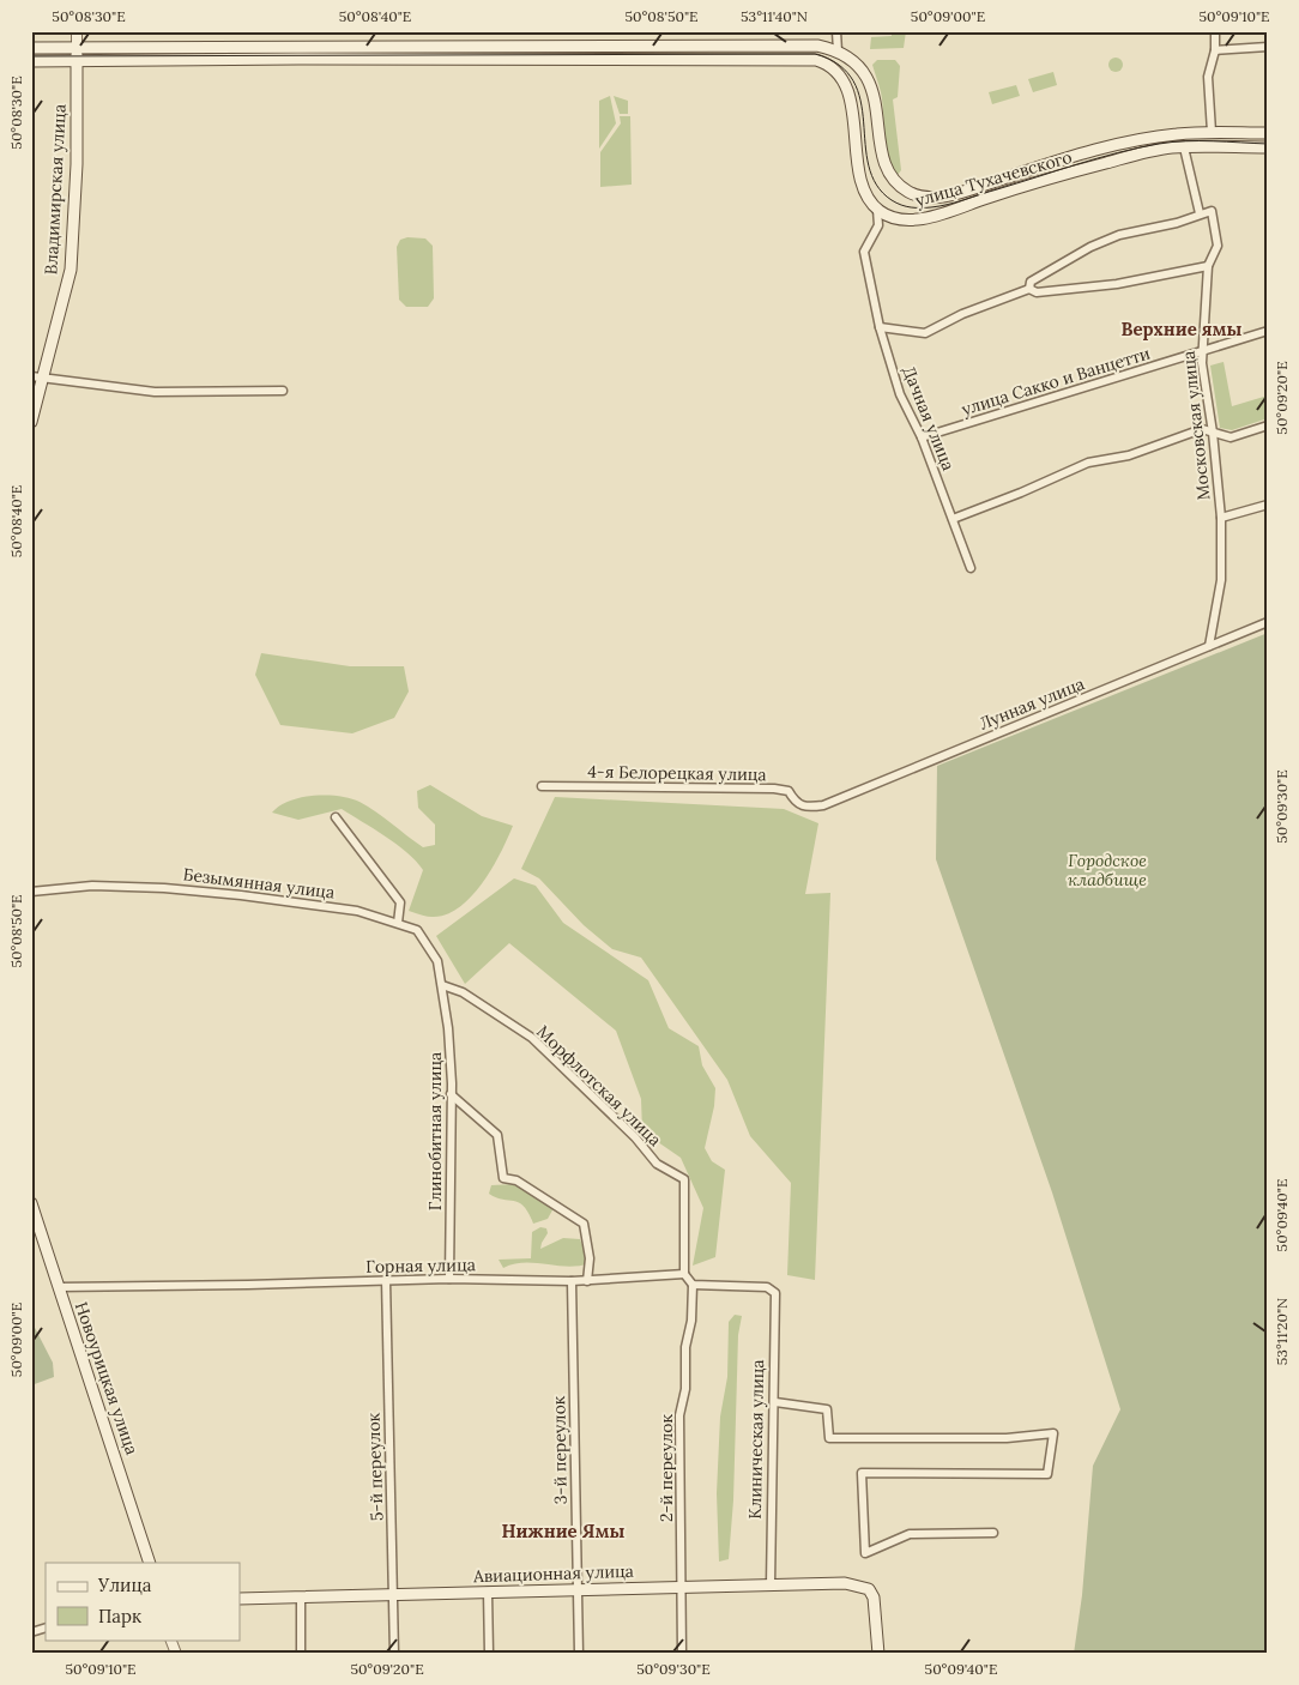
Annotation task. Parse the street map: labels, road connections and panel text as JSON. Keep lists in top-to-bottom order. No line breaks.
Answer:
{"streets":{"main road":["улица Тухачевского","Владимирская улица","Новоурицкая улица","Авиационная улица"],"street":["улица Сакко и Ванцетти","Дачная улица","Московская улица","Лунная улица","4-я Белорецкая улица","Безымянная улица","Морфлотская улица","Глинобитная улица","Горная улица","Клиническая улица","3-й переулок","5-й переулок","2-й переулок"]},"crossings":[["улица Тухачевского","Дачная улица"],["улица Сакко и Ванцетти","Дачная улица"],["улица Сакко и Ванцетти","Московская улица"],["Московская улица","Лунная улица"],["Лунная улица","4-я Белорецкая улица"],["Безымянная улица","Морфлотская улица"],["Безымянная улица","Глинобитная улица"],["Морфлотская улица","Глинобитная улица"],["Морфлотская улица","Горная улица"],["Глинобитная улица","Горная улица"],["Горная улица","Новоурицкая улица"],["Горная улица","3-й переулок"],["Горная улица","5-й переулок"],["Клиническая улица","2-й переулок"],["Клиническая улица","Авиационная улица"],["3-й переулок","Авиационная улица"],["5-й переулок","Авиационная улица"],["2-й переулок","Авиационная улица"]],"districts":["Верхние ямы","Нижние Ямы"],"parks":["Городское кладбище"],"legend":["Улица","Парк"],"coordinates":["50°08'30\"E","50°08'40\"E","50°08'50\"E","53°11'40\"N","50°09'00\"E","50°09'10\"E","50°09'20\"E","50°09'30\"E","50°09'40\"E","53°11'20\"N"]}
